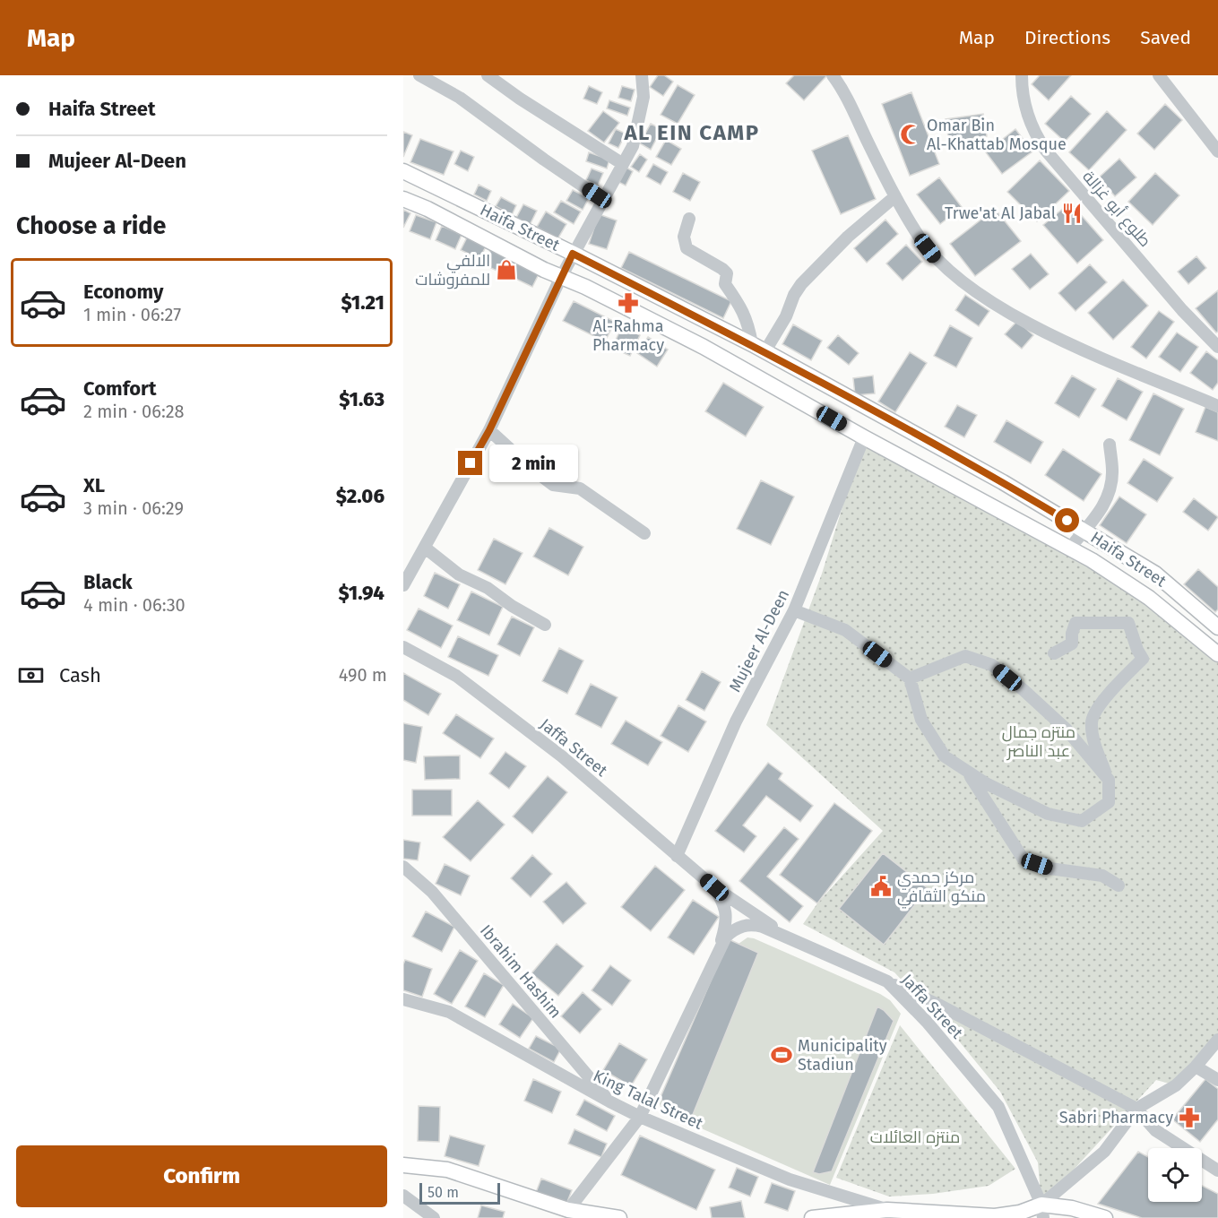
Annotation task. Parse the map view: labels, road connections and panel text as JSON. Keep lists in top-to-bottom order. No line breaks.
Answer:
{"streets":{"main road":["Haifa Street"],"street":["طلوع أبو غزالة","Mujeer Al-Deen","Jaffa Street","Ibrahim Hashim","King Talal Street"]},"crossings":[["Haifa Street","Mujeer Al-Deen"],["Mujeer Al-Deen","Jaffa Street"],["Ibrahim Hashim","King Talal Street"]],"districts":["AL EIN CAMP"],"parks":["منتزه جمال عبد الناصر","منتزه العائلات"],"places":{"mosque":["Omar Bin Al-Khattab Mosque"],"restaurant":["Trwe'at Al Jabal"],"shop":["الالفي للمفروشات"],"pharmacy":["Al-Rahma Pharmacy","Sabri Pharmacy"],"public building":["مركز حمدي منكو الثقافي"],"sports":["Municipality Stadiun"]},"scale_bar":"50 m","page":{"header":"Map","nav":["Map","Directions","Saved"],"banner":["Haifa Street","Mujeer Al-Deen"],"heading":"Choose a ride","list":[{"name":"Economy","note":"1 min · 06:27","value":"$1.21"},{"name":"Comfort","note":"2 min · 06:28","value":"$1.63"},{"name":"XL","note":"3 min · 06:29","value":"$2.06"},{"name":"Black","note":"4 min · 06:30","value":"$1.94"}],"bubble":"2 min","pay":["Cash","490 m"],"buttons":"Confirm","scale":"50 m"}}
